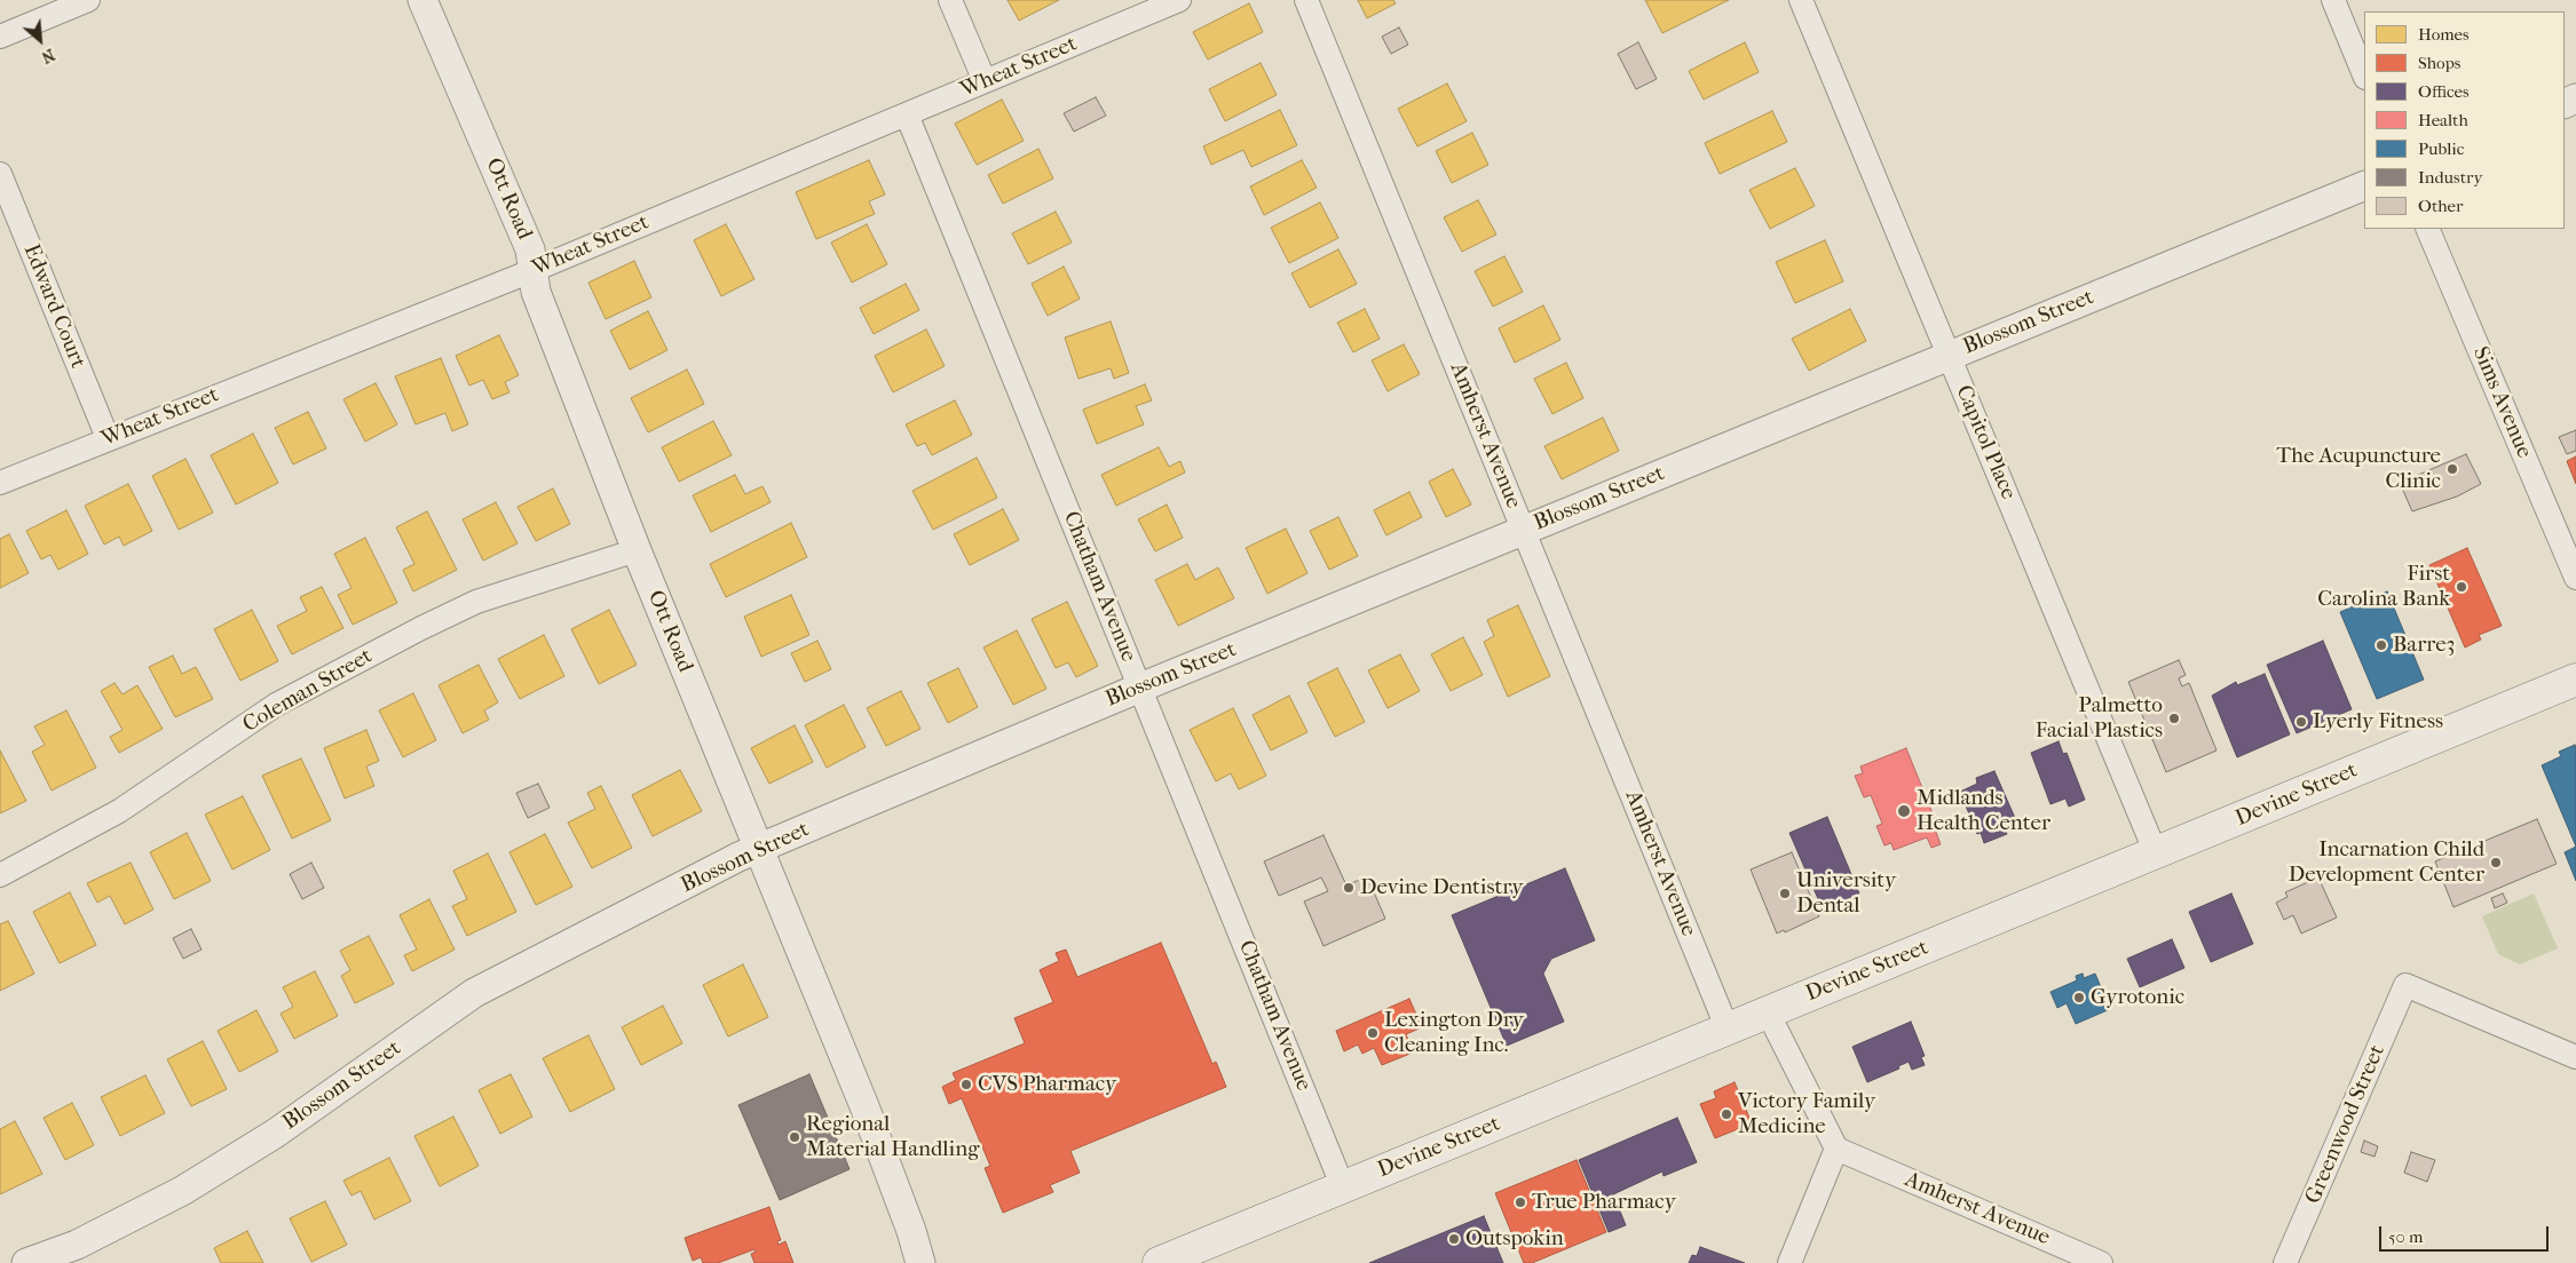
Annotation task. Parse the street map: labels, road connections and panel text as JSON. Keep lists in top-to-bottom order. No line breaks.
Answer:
{"streets":{"main road":["Devine Street"],"street":["Wheat Street","Ott Road","Edward Court","Blossom Street","Sims Avenue","Amherst Avenue","Capitol Place","Chatham Avenue","Coleman Street","Greenwood Street"]},"crossings":[["Wheat Street","Ott Road"],["Wheat Street","Edward Court"],["Wheat Street","Chatham Avenue"],["Ott Road","Blossom Street"],["Ott Road","Coleman Street"],["Blossom Street","Amherst Avenue"],["Blossom Street","Capitol Place"],["Blossom Street","Chatham Avenue"],["Amherst Avenue","Devine Street"],["Capitol Place","Devine Street"],["Chatham Avenue","Devine Street"]],"places":["The Acupuncture Clinic","First Carolina Bank","Barre3","Palmetto Facial Plastics","Lyerly Fitness","Midlands Health Center","Incarnation Child Development Center","Devine Dentistry","University Dental","Gyrotonic","Lexington Dry Cleaning Inc.","CVS Pharmacy","Victory Family Medicine","Regional Material Handling","True Pharmacy","Outspokin"],"legend":["Homes","Shops","Offices","Health","Public","Industry","Other"],"scale_bar":"50 m","north":"bottom right"}
